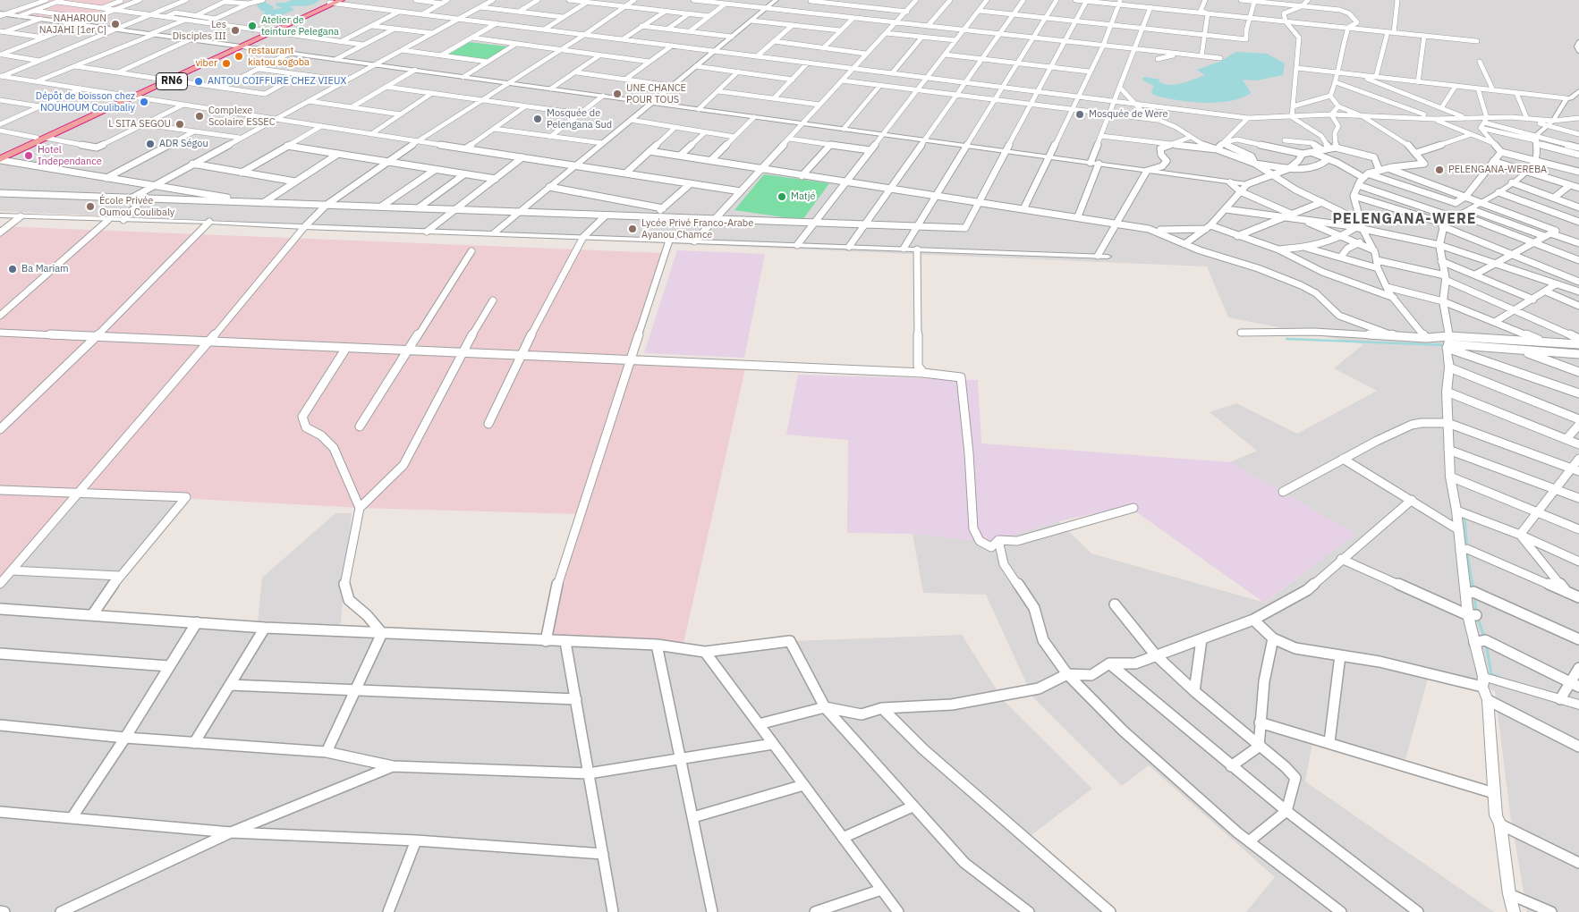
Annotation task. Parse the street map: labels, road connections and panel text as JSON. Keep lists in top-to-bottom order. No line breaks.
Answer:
{"streets":{"highway":["RN6"]},"districts":["PELENGANA-WERE"],"places":["NAHAROUN NAJAHI [1er C]","Atelier de teinture Pelegana","Les Disciples III","restaurant kiatou sogoba","viber","ANTOU COIFFURE CHEZ VIEUX","UNE CHANCE POUR TOUS","Dépôt de boisson chez NOUHOUM Coulibaliy","Mosquée de Were","Complexe Scolaire ESSEC","Mosquée de Pelengana Sud","L SITA SEGOU","ADR Ségou","Hotel Independance","PELENGANA-WEREBA","Matjé","École Privée Oumou Coulibaly","Lycée Privé Franco-Arabe Ayanou Chamce","Ba Mariam"]}
